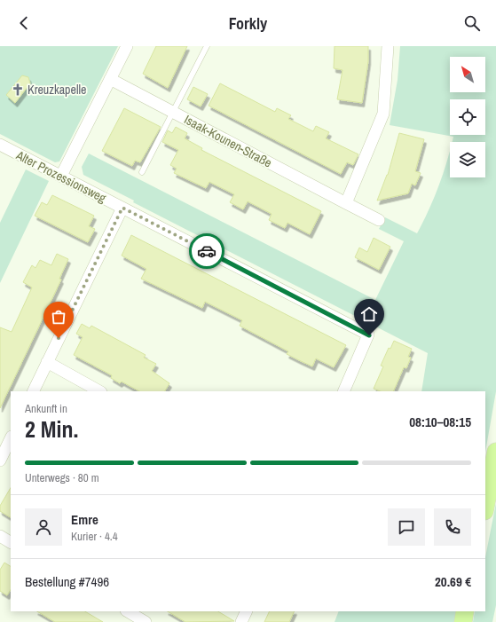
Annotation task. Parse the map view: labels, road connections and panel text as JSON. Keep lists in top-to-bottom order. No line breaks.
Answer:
{"streets":{"street":["Isaak-Kounen-Straße","Alter Prozessionsweg"]},"places":{"church":["Kreuzkapelle"]},"north":"top left","page":{"header":"Forkly","heading":["2 Min.","Ankunft in","08:10–08:15"],"panel":["Emre","Kurier · 4.4","Bestellung #7496","20.69 €"],"bar":"Unterwegs · 80 m"}}
